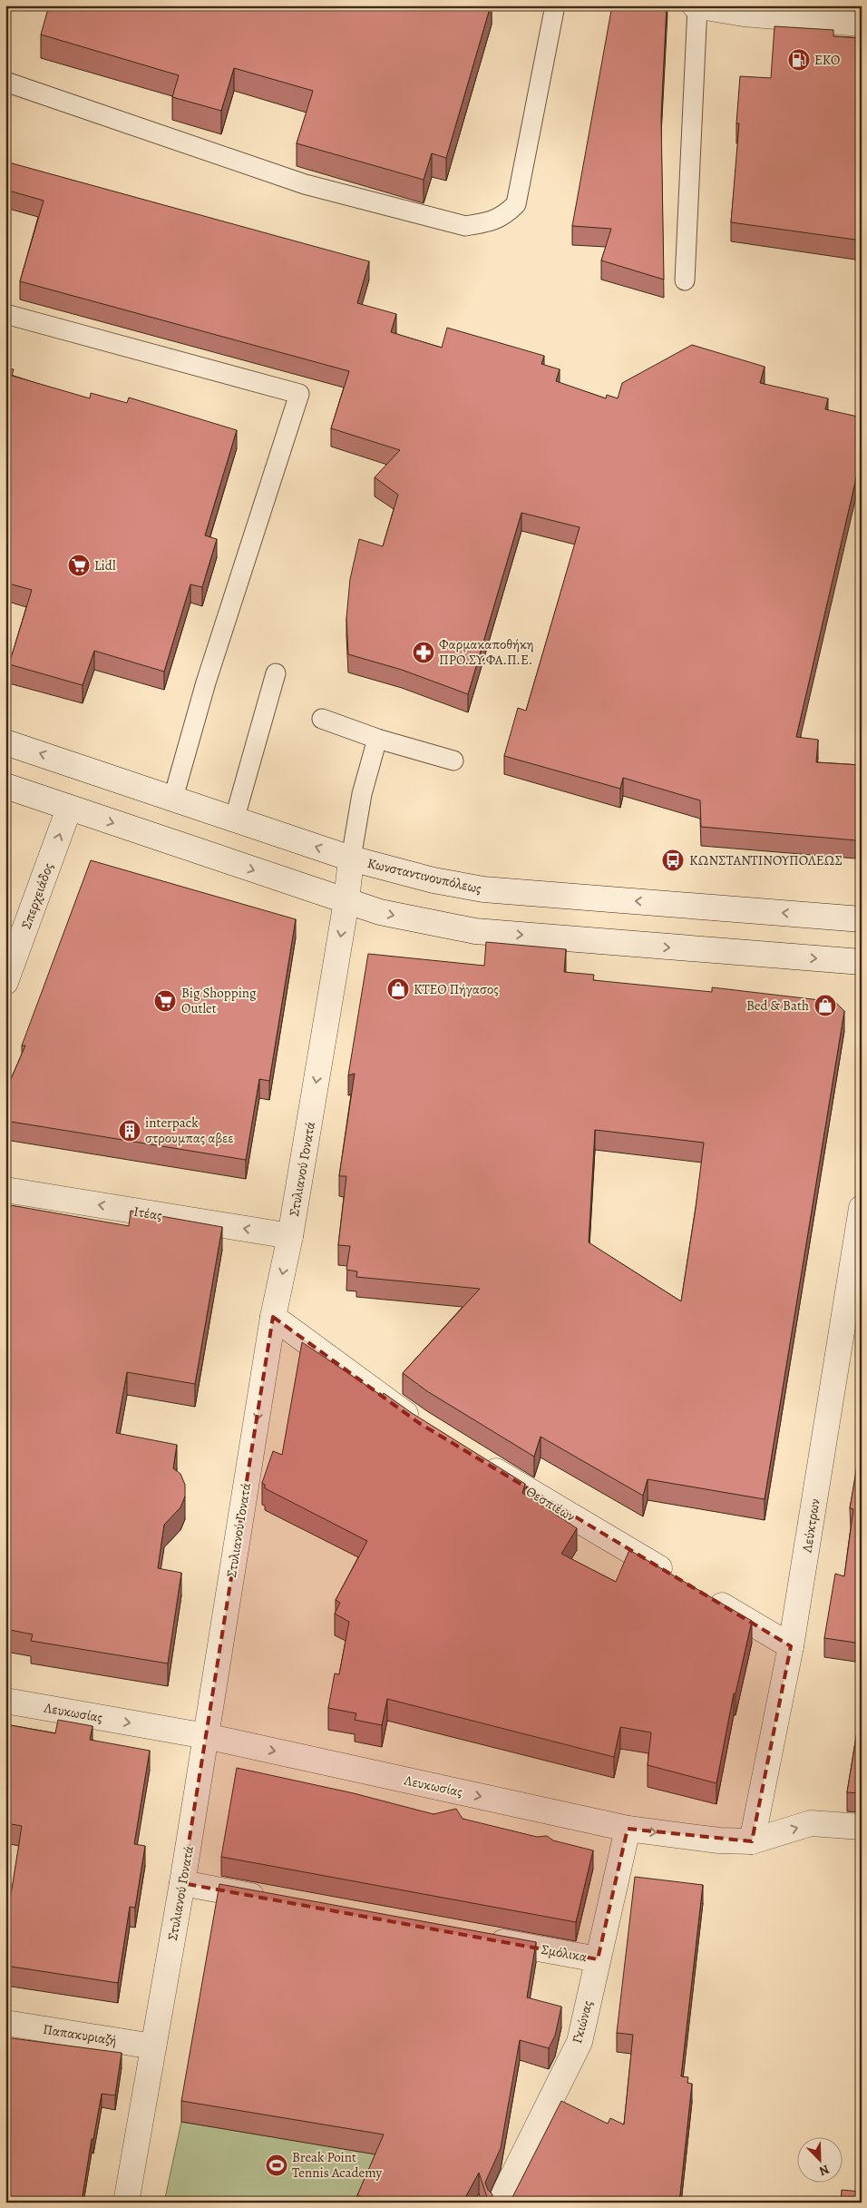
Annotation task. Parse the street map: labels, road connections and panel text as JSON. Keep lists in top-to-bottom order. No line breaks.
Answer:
{"streets":{"street":["Κωνσταντινουπόλεως","Σπερχειάδος","Στυλιανού Γονατά","Ιτέας","Θεσπιέων","Λεύκτρων","Λευκωσίας","Σμόλικα","Γκιώνας","Παπακυριαζή"]},"crossings":[["Κωνσταντινουπόλεως","Στυλιανού Γονατά"],["Στυλιανού Γονατά","Ιτέας"],["Στυλιανού Γονατά","Λευκωσίας"],["Στυλιανού Γονατά","Παπακυριαζή"],["Λεύκτρων","Λευκωσίας"],["Λευκωσίας","Γκιώνας"],["Σμόλικα","Γκιώνας"]],"one_way":["Σπερχειάδος","Στυλιανού Γονατά","Ιτέας","Λευκωσίας"],"places":{"fuel station":["EKO"],"supermarket":["Lidl","Big Shopping Outlet"],"pharmacy":["Φαρμακαποθήκη ΠΡΟ.ΣΥ.ΦΑ.Π.Ε."],"bus stop":["ΚΩΝΣΤΑΝΤΙΝΟΥΠΟΛΕΩΣ"],"shop":["ΚΤΕΟ Πήγασος","Bed & Bath"],"building":["interpack στρουμπας αβεε"],"sports":["Break Point Tennis Academy"]},"north":"bottom right"}
